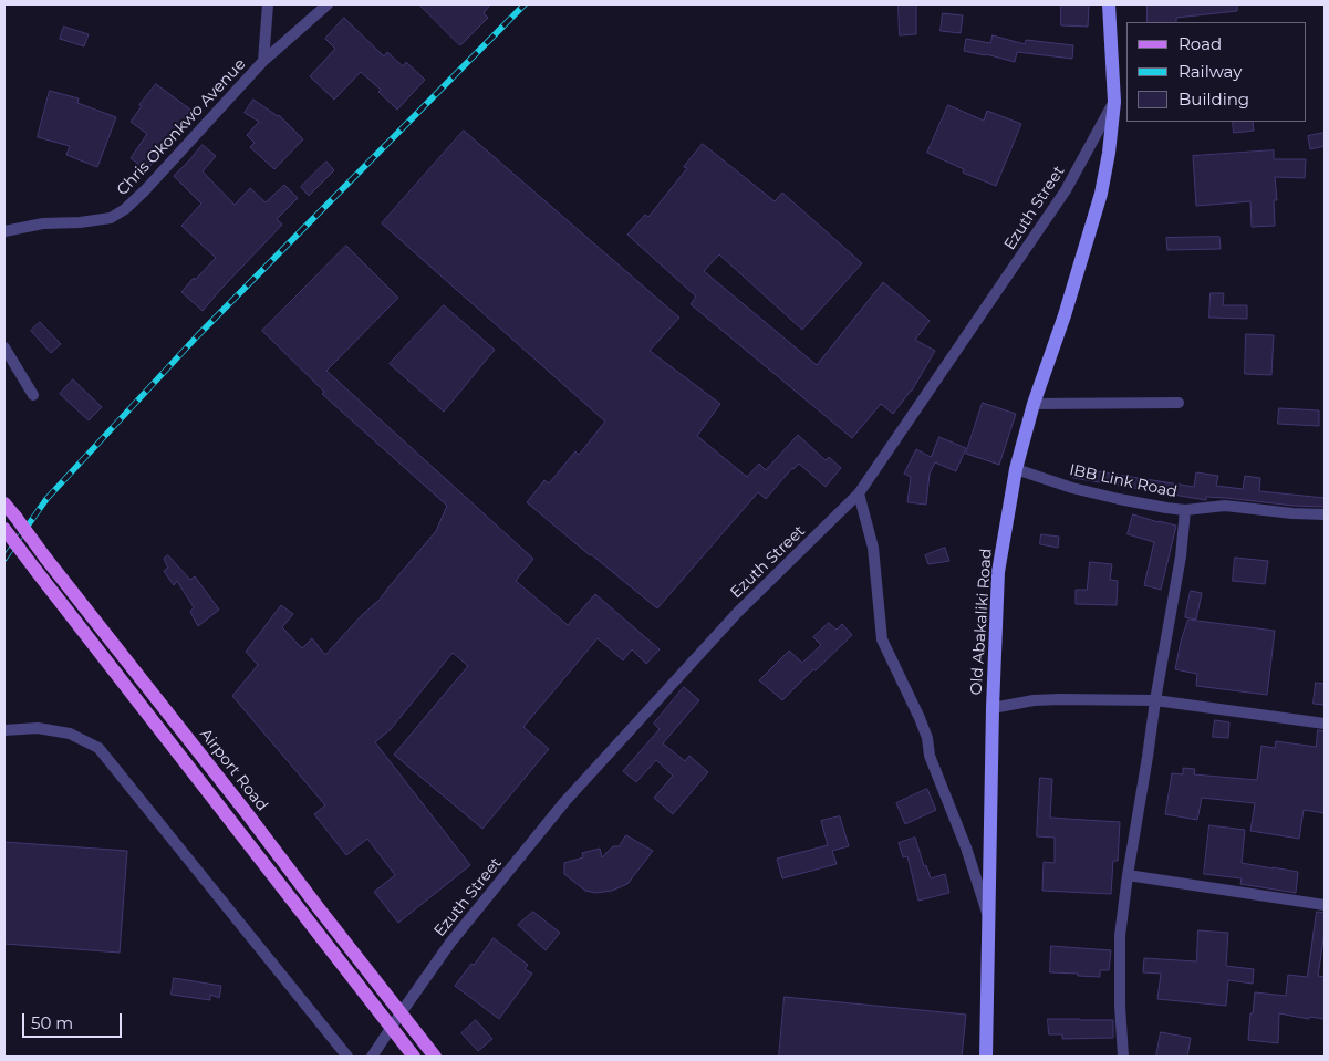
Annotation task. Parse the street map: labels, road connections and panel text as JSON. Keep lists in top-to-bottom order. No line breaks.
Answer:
{"streets":{"main road":["Old Abakaliki Road","Airport Road"],"street":["Chris Okonkwo Avenue","Ezuth Street","IBB Link Road"]},"crossings":[["Ezuth Street","Old Abakaliki Road"],["Ezuth Street","Airport Road"],["IBB Link Road","Old Abakaliki Road"]],"legend":["Road","Railway","Building"],"scale_bar":"50 m"}
